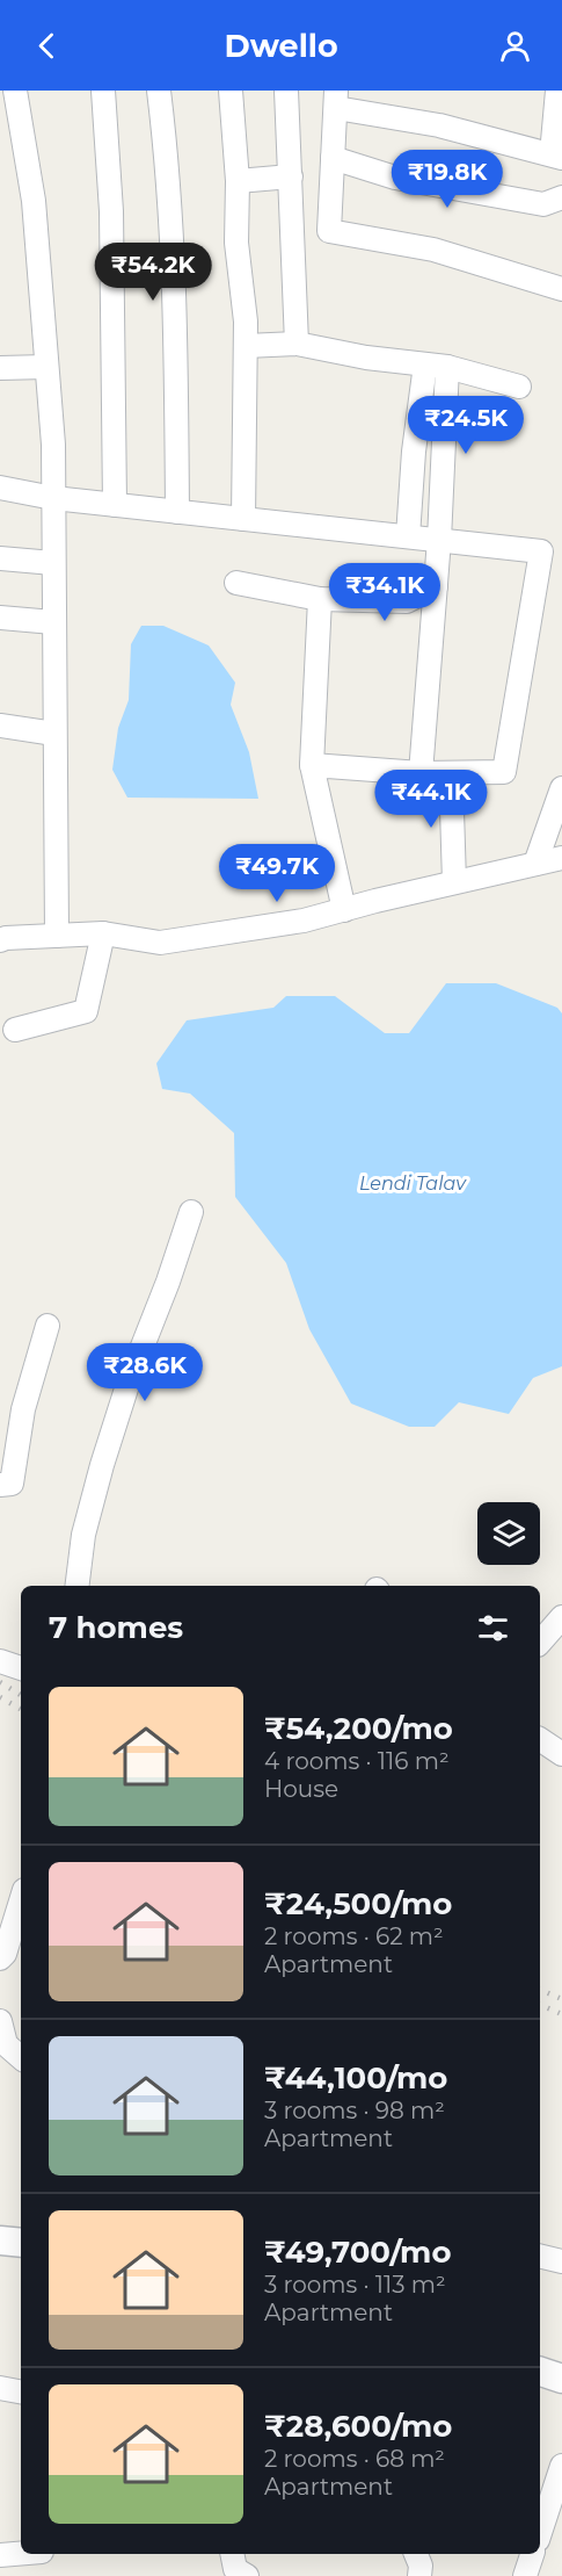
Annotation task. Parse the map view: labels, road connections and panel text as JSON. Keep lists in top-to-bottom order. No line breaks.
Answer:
{"water":["Lendi Talav"],"page":{"header":"Dwello","price":["₹19.8K","₹54.2K","₹24.5K","₹34.1K","₹44.1K","₹49.7K","₹28.6K"],"heading":"7 homes","list":[{"name":"₹54,200/mo","note":"4 rooms · 116 m² · House"},{"name":"₹24,500/mo","note":"2 rooms · 62 m² · Apartment"},{"name":"₹44,100/mo","note":"3 rooms · 98 m² · Apartment"},{"name":"₹49,700/mo","note":"3 rooms · 113 m² · Apartment"},{"name":"₹28,600/mo","note":"2 rooms · 68 m² · Apartment"}]}}
